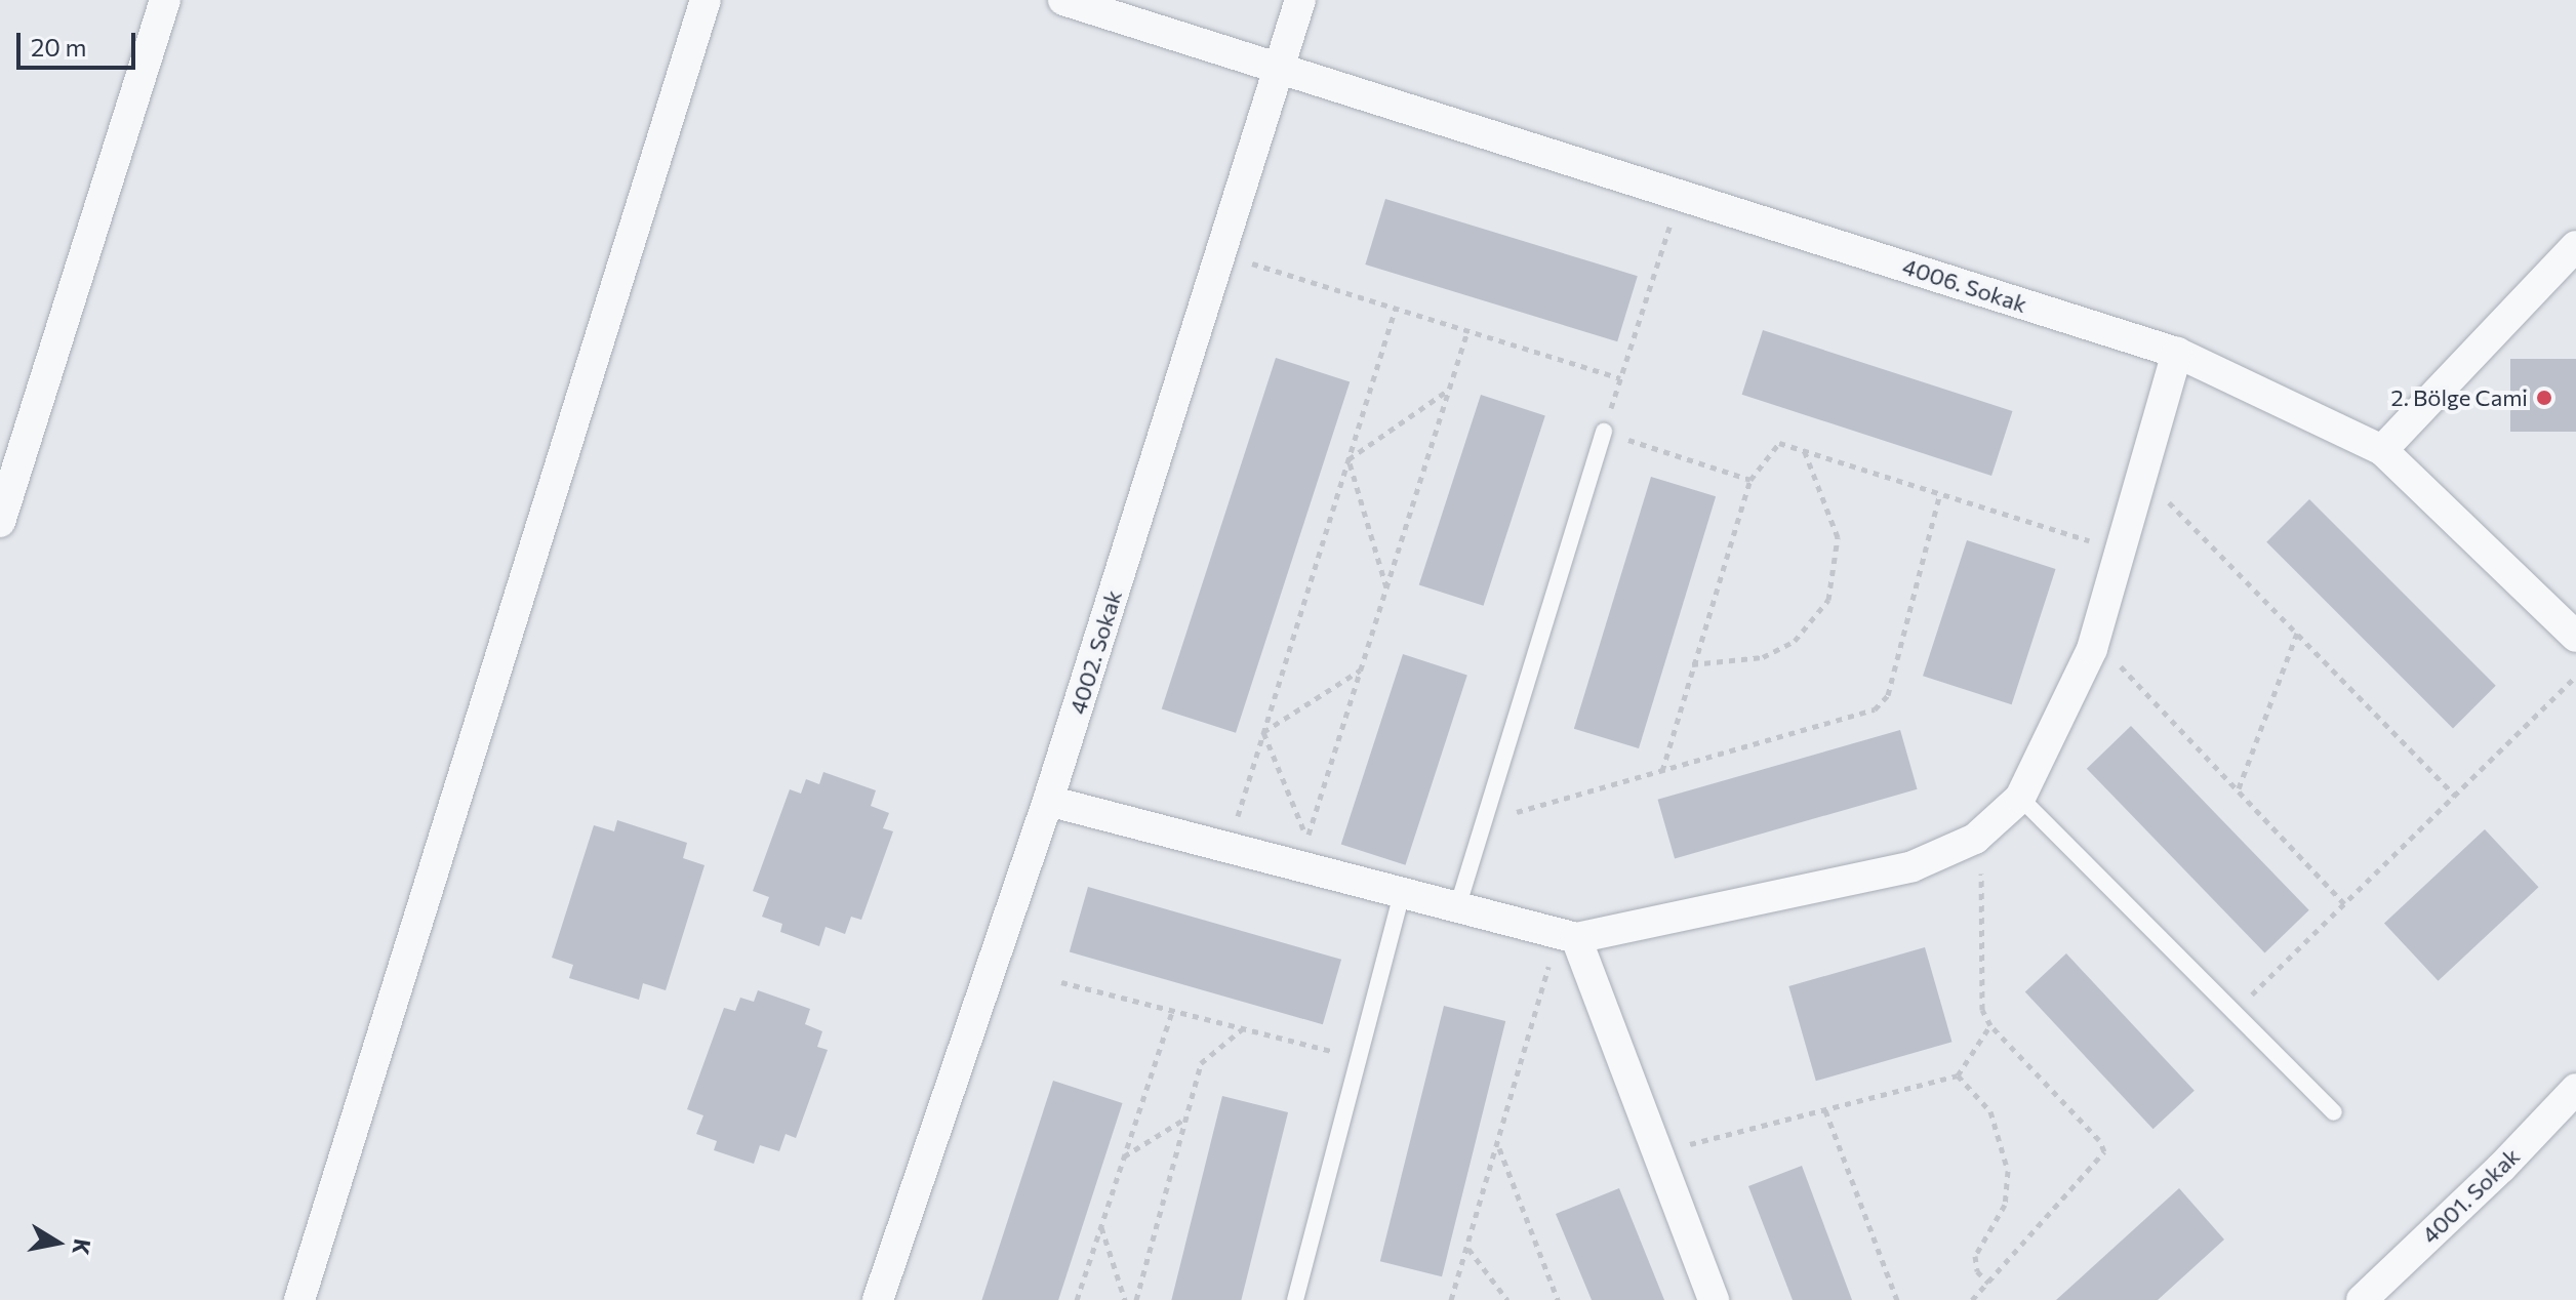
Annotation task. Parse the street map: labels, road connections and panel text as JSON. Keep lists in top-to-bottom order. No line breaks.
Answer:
{"streets":{"street":["4006. Sokak","4002. Sokak","4001. Sokak"]},"crossings":[["4006. Sokak","4002. Sokak"]],"places":["2. Bölge Cami"],"scale_bar":"20 m","north":"right"}
